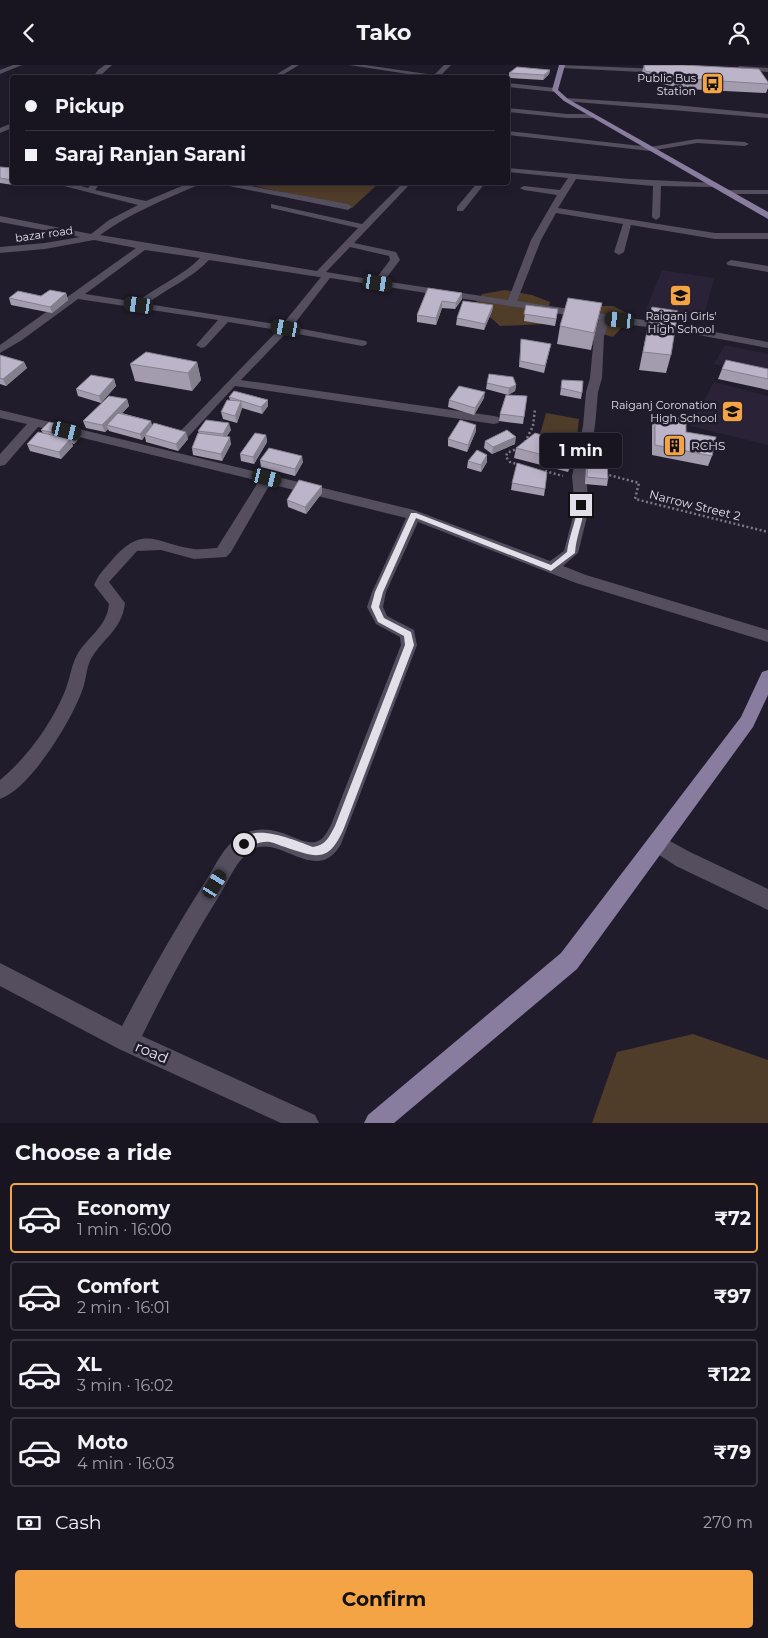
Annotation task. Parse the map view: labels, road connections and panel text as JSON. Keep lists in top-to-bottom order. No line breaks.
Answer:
{"streets":{"street":["bazar road","road"],"path":["Narrow Street 2"]},"places":{"bus stop":["Public Bus Station"],"school or university":["Raiganj Girls' High School","Raiganj Coronation High School"],"building":["RCHS"]},"page":{"header":"Tako","banner":["Pickup","Saraj Ranjan Sarani"],"bubble":"1 min","heading":"Choose a ride","list":[{"name":"Economy","note":"1 min · 16:00","value":"₹72"},{"name":"Comfort","note":"2 min · 16:01","value":"₹97"},{"name":"XL","note":"3 min · 16:02","value":"₹122"},{"name":"Moto","note":"4 min · 16:03","value":"₹79"}],"pay":["Cash","270 m"],"buttons":"Confirm"}}
